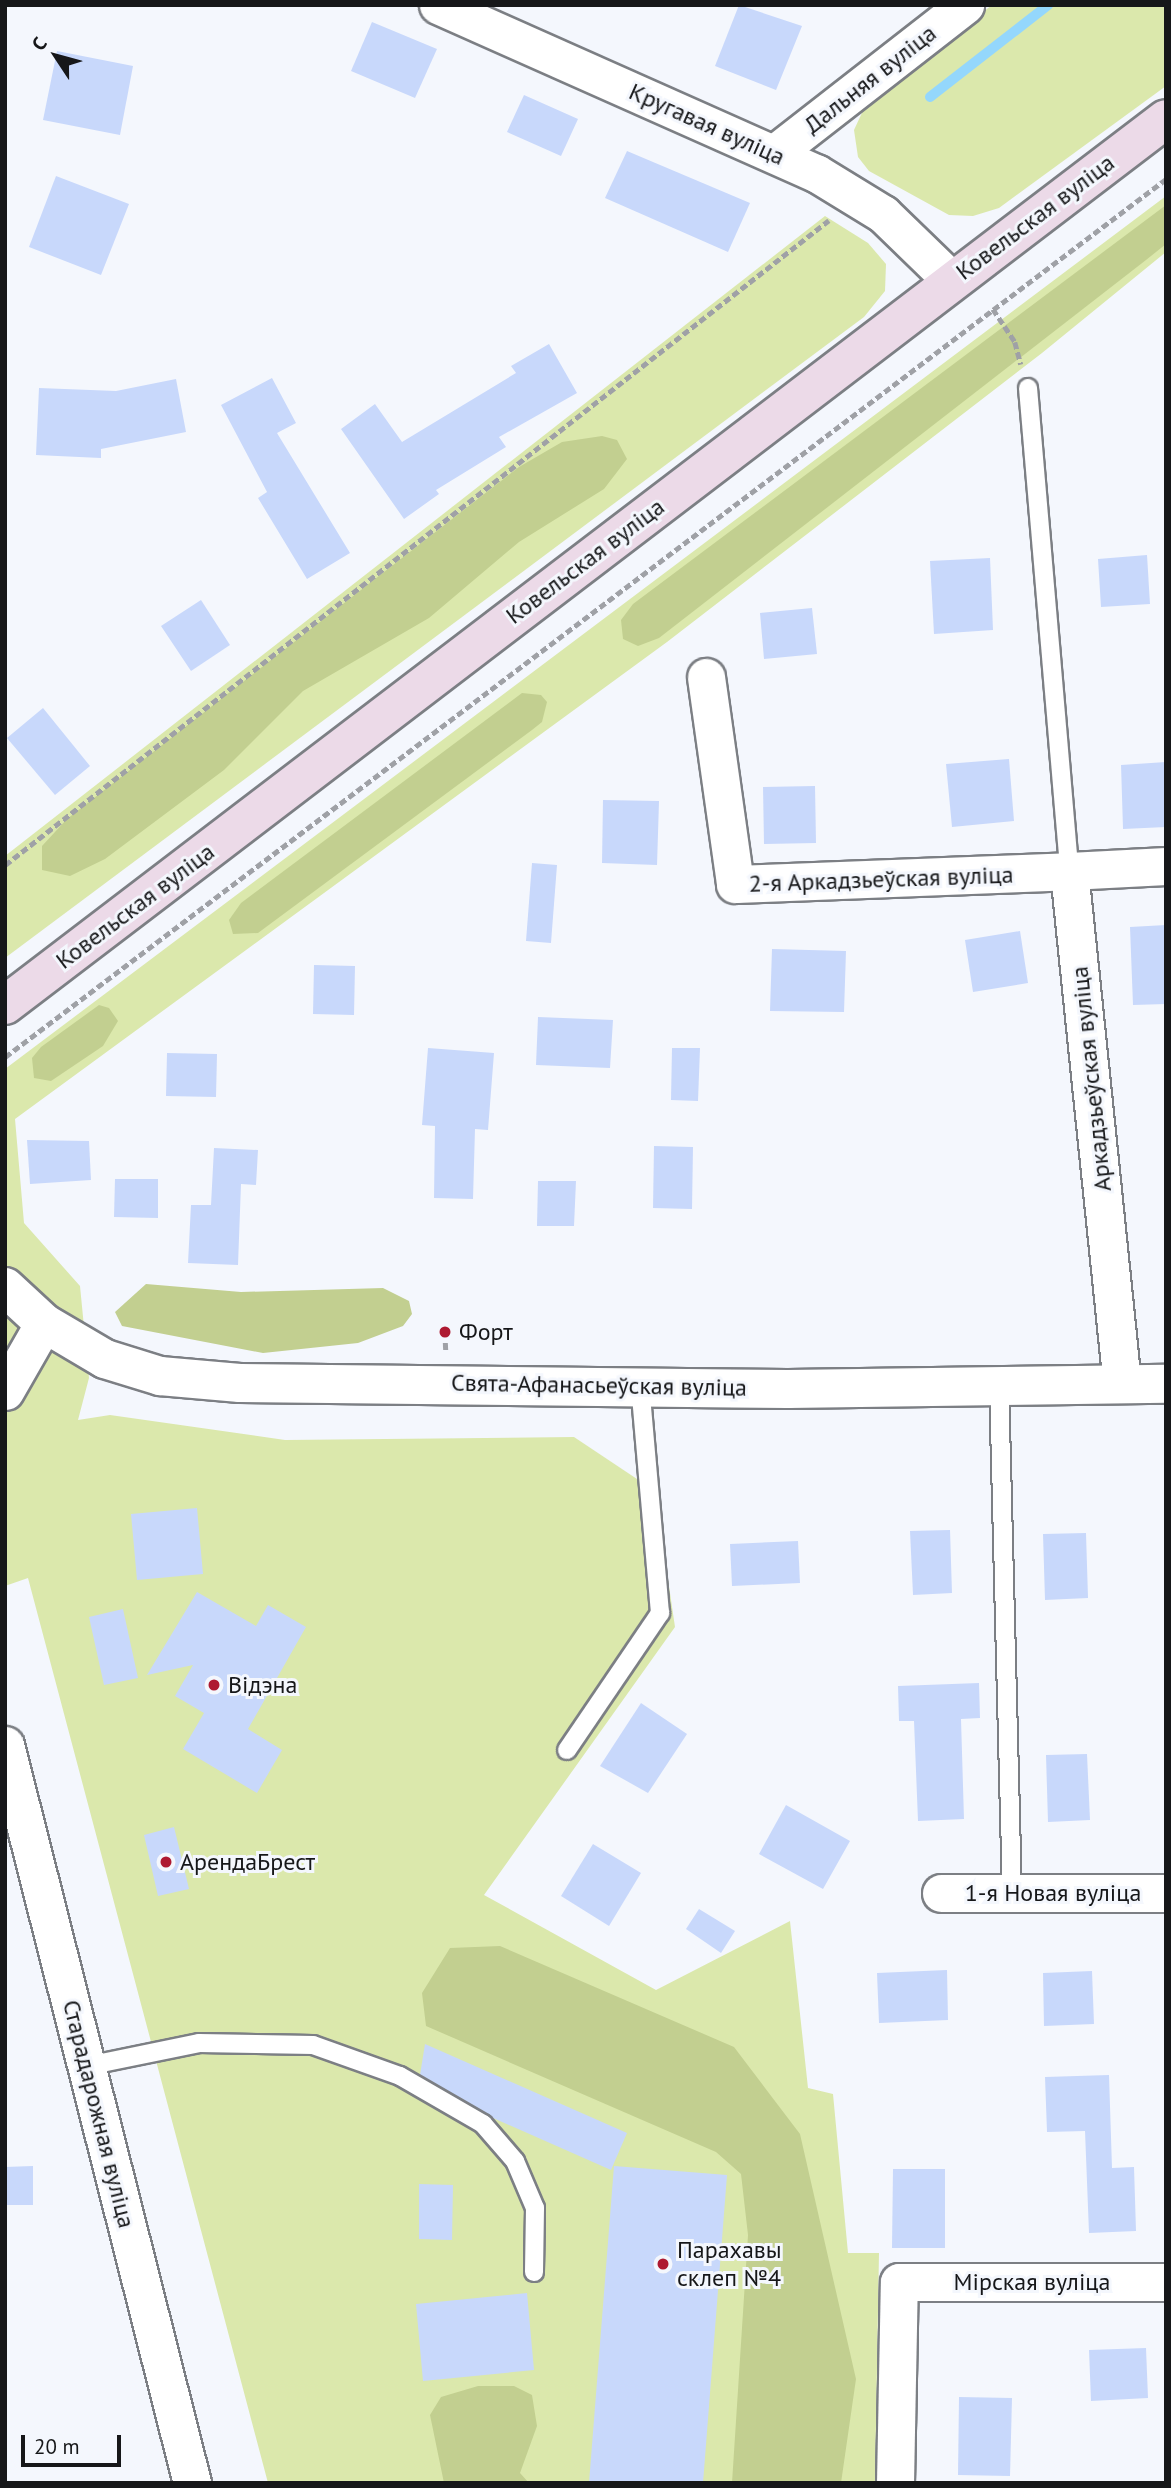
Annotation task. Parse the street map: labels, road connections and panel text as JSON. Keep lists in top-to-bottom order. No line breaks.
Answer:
{"streets":{"main road":["Ковельская вуліца"],"street":["Дальняя вуліца","Кругавая вуліца","2-я Аркадзьеўская вуліца","Аркадзьеўская вуліца","Свята-Афанасьеўская вуліца","1-я Новая вуліца","Старадарожная вуліца","Мірская вуліца"]},"crossings":[["Дальняя вуліца","Кругавая вуліца"],["Кругавая вуліца","Ковельская вуліца"],["2-я Аркадзьеўская вуліца","Аркадзьеўская вуліца"],["Аркадзьеўская вуліца","Свята-Афанасьеўская вуліца"]],"places":["Форт","Відэна","АрендаБрест","Парахавы склеп №4"],"scale_bar":"20 m","north":"top left"}
